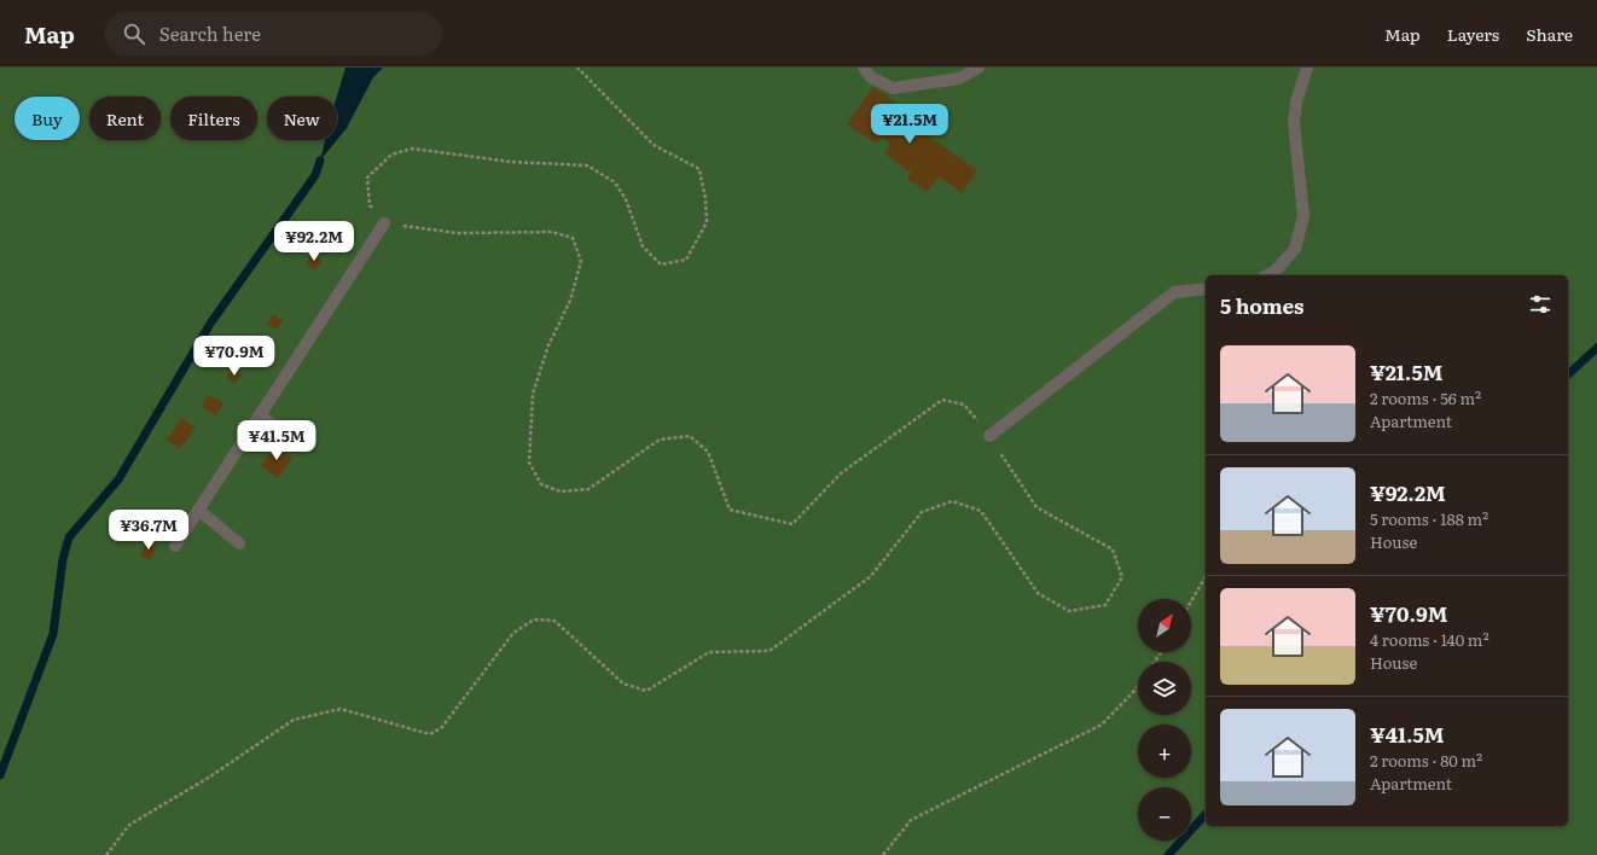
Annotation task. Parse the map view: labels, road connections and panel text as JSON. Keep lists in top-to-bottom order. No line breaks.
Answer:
{"north":"top right","page":{"header":"Map","search":"Search here","nav":["Map","Layers","Share"],"chip":["Buy","Rent","Filters","New"],"price":["¥21.5M","¥92.2M","¥70.9M","¥41.5M","¥36.7M"],"heading":"5 homes","list":[{"name":"¥21.5M","note":"2 rooms · 56 m² · Apartment"},{"name":"¥92.2M","note":"5 rooms · 188 m² · House"},{"name":"¥70.9M","note":"4 rooms · 140 m² · House"},{"name":"¥41.5M","note":"2 rooms · 80 m² · Apartment"}],"map_buttons":["+","−"]}}
